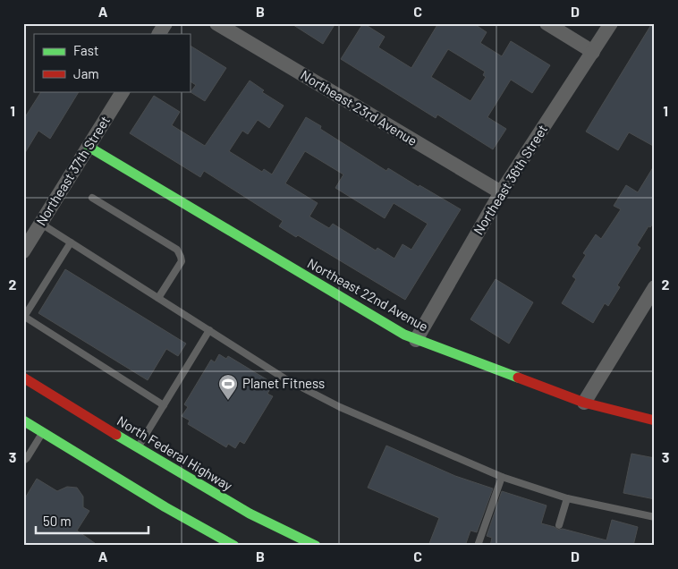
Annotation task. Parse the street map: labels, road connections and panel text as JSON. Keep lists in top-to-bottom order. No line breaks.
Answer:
{"streets":{"street":["Northeast 23rd Avenue","Northeast 37th Street","Northeast 36th Street","Northeast 22nd Avenue","North Federal Highway"]},"crossings":[["Northeast 23rd Avenue","Northeast 36th Street"],["Northeast 37th Street","Northeast 22nd Avenue"],["Northeast 36th Street","Northeast 22nd Avenue"]],"places":{"sports":["Planet Fitness"]},"legend":["Fast","Jam"],"scale_bar":"50 m","grid":{"columns":["A","B","C","D"],"rows":["1","2","3"]}}
